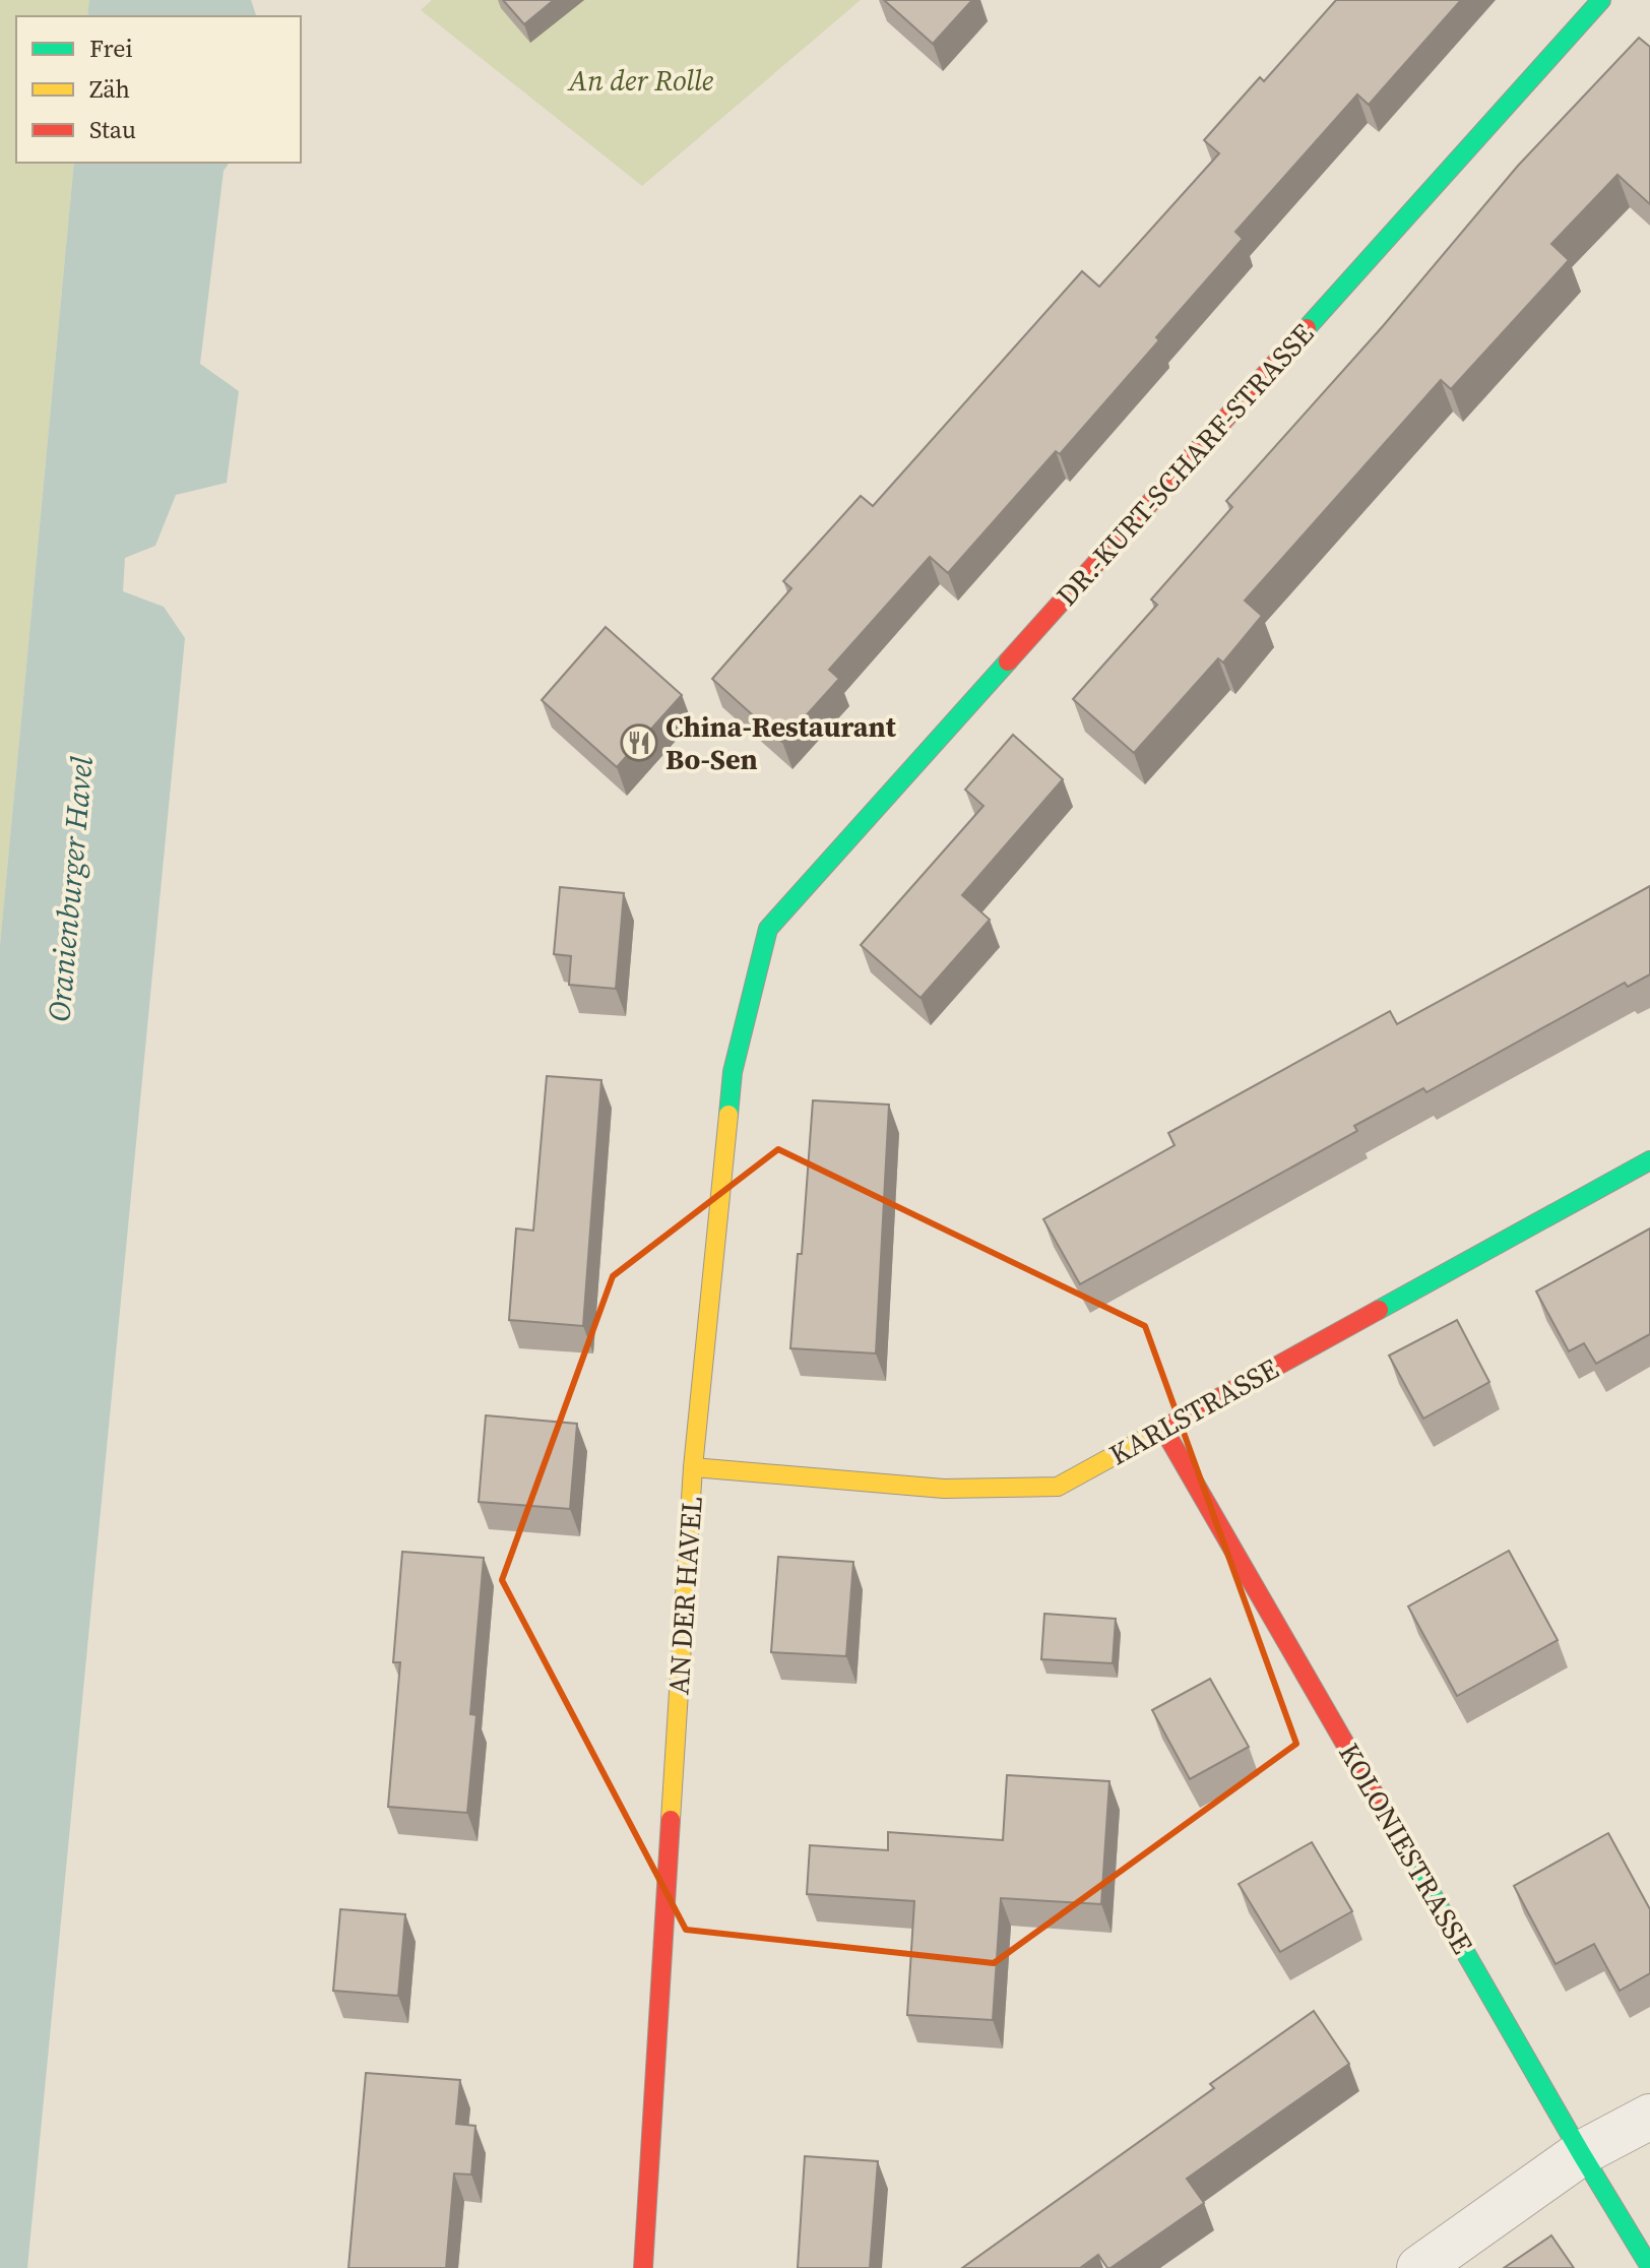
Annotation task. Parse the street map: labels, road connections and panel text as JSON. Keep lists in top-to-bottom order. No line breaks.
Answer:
{"streets":{"street":["DR.-KURT-SCHARF-STRASSE","KARLSTRASSE","AN DER HAVEL","KOLONIESTRASSE"]},"crossings":[["DR.-KURT-SCHARF-STRASSE","AN DER HAVEL"],["KARLSTRASSE","AN DER HAVEL"],["KARLSTRASSE","KOLONIESTRASSE"]],"water":["Oranienburger Havel"],"parks":["An der Rolle"],"places":{"restaurant":["China-Restaurant Bo-Sen"]},"legend":["Frei","Zäh","Stau"]}
